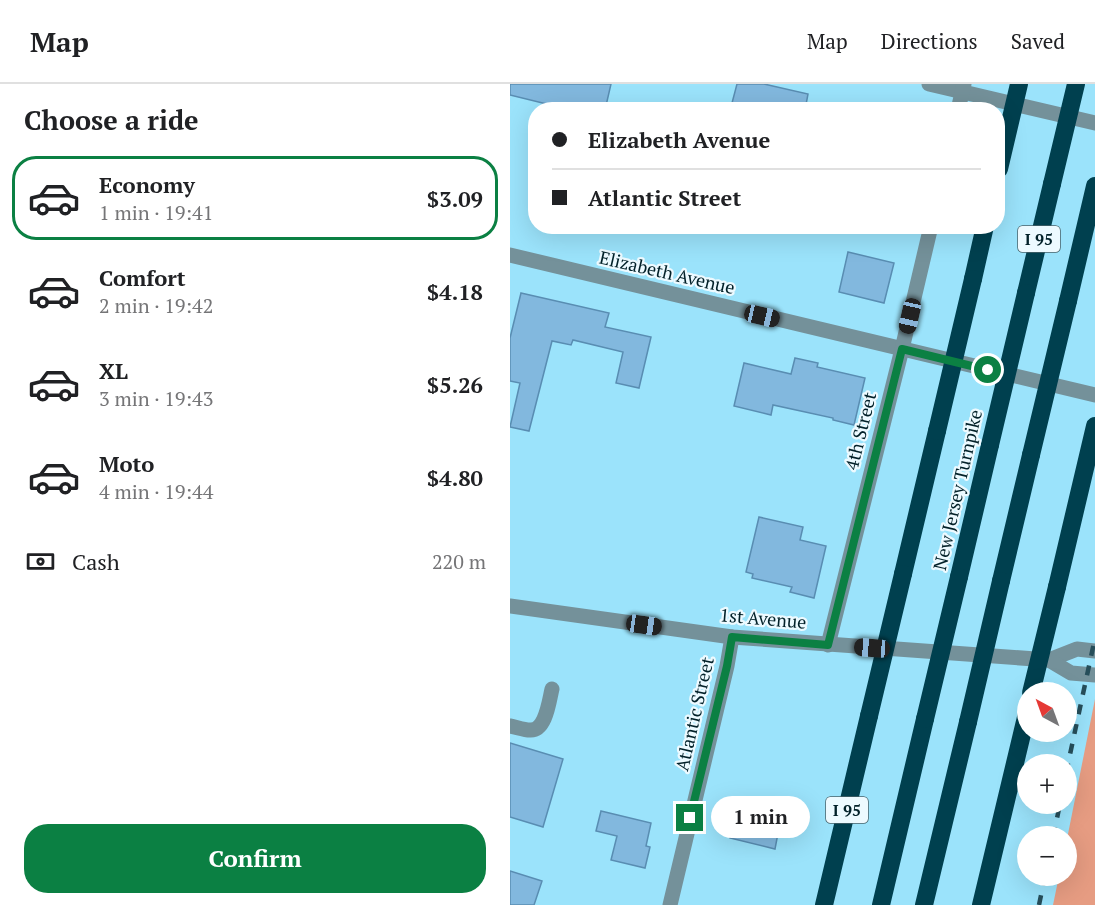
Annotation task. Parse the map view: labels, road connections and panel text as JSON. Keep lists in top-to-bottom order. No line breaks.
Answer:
{"streets":{"highway":["I 95","New Jersey Turnpike"],"street":["Elizabeth Avenue","4th Street","1st Avenue","Atlantic Street"]},"crossings":[["Elizabeth Avenue","4th Street"],["4th Street","1st Avenue"],["1st Avenue","Atlantic Street"]],"north":"top left","page":{"header":"Map","nav":["Map","Directions","Saved"],"heading":"Choose a ride","banner":["Elizabeth Avenue","Atlantic Street"],"list":[{"name":"Economy","note":"1 min · 19:41","value":"$3.09"},{"name":"Comfort","note":"2 min · 19:42","value":"$4.18"},{"name":"XL","note":"3 min · 19:43","value":"$5.26"},{"name":"Moto","note":"4 min · 19:44","value":"$4.80"}],"pay":["Cash","220 m"],"map_buttons":["+","−"],"bubble":"1 min","buttons":"Confirm"}}
